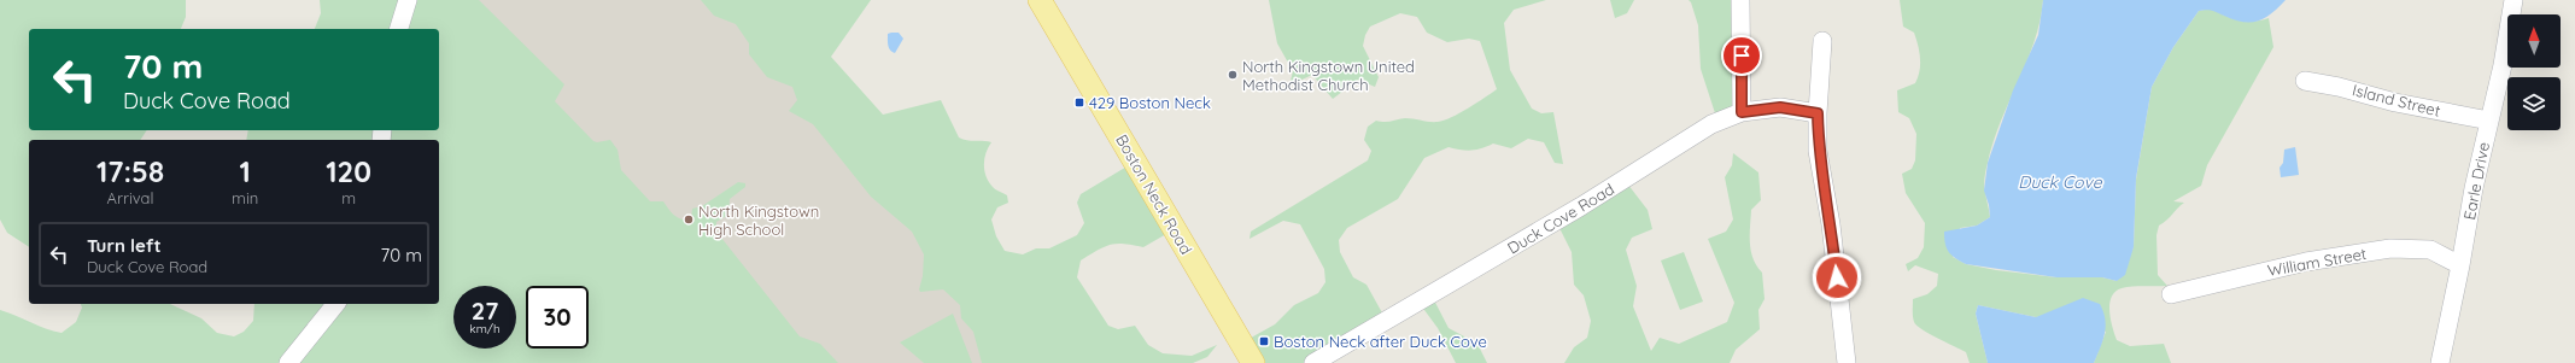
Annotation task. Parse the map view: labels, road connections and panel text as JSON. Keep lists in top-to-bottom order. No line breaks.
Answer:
{"streets":{"main road":["Boston Neck Road"],"street":["Island Street","Earle Drive","Duck Cove Road","William Street"]},"crossings":[["Island Street","Earle Drive"],["Earle Drive","William Street"]],"water":["Duck Cove"],"places":{"other":["North Kingstown United Methodist Church","North Kingstown High School"],"transit":["429 Boston Neck","Boston Neck after Duck Cove"]},"north":"top","page":{"turn":["70 m","Duck Cove Road"],"eta":["17:58","Arrival","1","min","120","m"],"list":[{"name":"Turn left","note":"Duck Cove Road","value":"70 m"}],"speed":"27 km/h","limit":"30"}}
